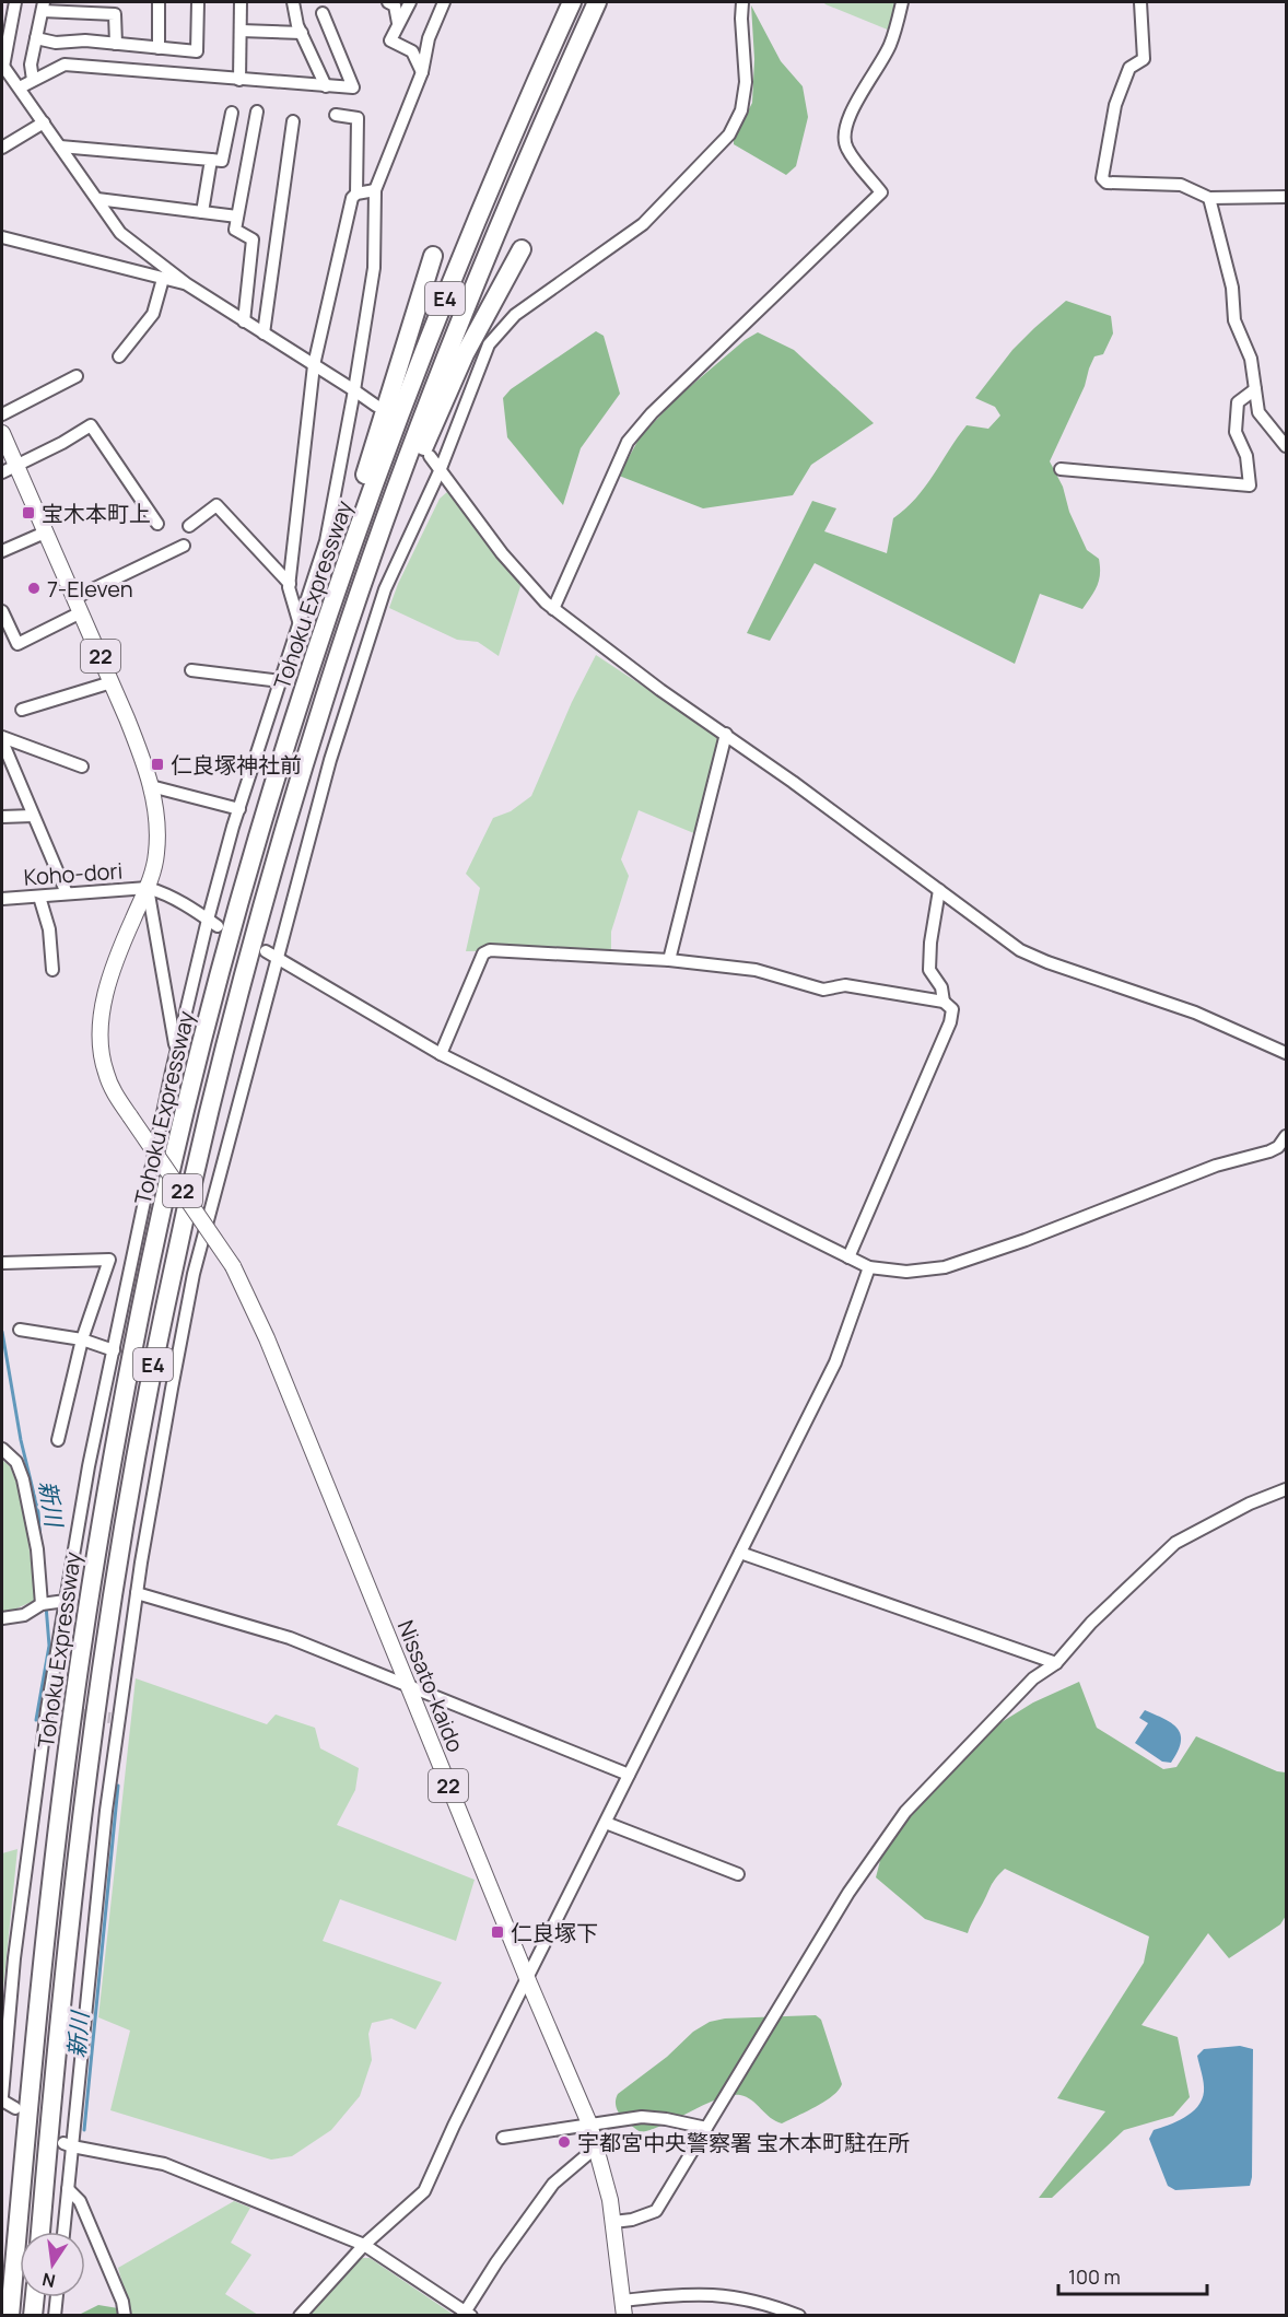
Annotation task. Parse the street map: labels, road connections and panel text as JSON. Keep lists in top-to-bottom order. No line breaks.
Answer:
{"streets":{"highway":["E4","Tohoku Expressway"],"main road":["22","Nissato-kaido"],"street":["Koho-dori"]},"crossings":[["22","Koho-dori"],["22","Nissato-kaido"],["Koho-dori","Nissato-kaido"]],"water":["新川"],"places":{"transit":["宝木本町上","仁良塚神社前","仁良塚下"],"other":["7-Eleven","宇都宮中央警察署 宝木本町駐在所"]},"scale_bar":"100 m","north":"bottom"}
